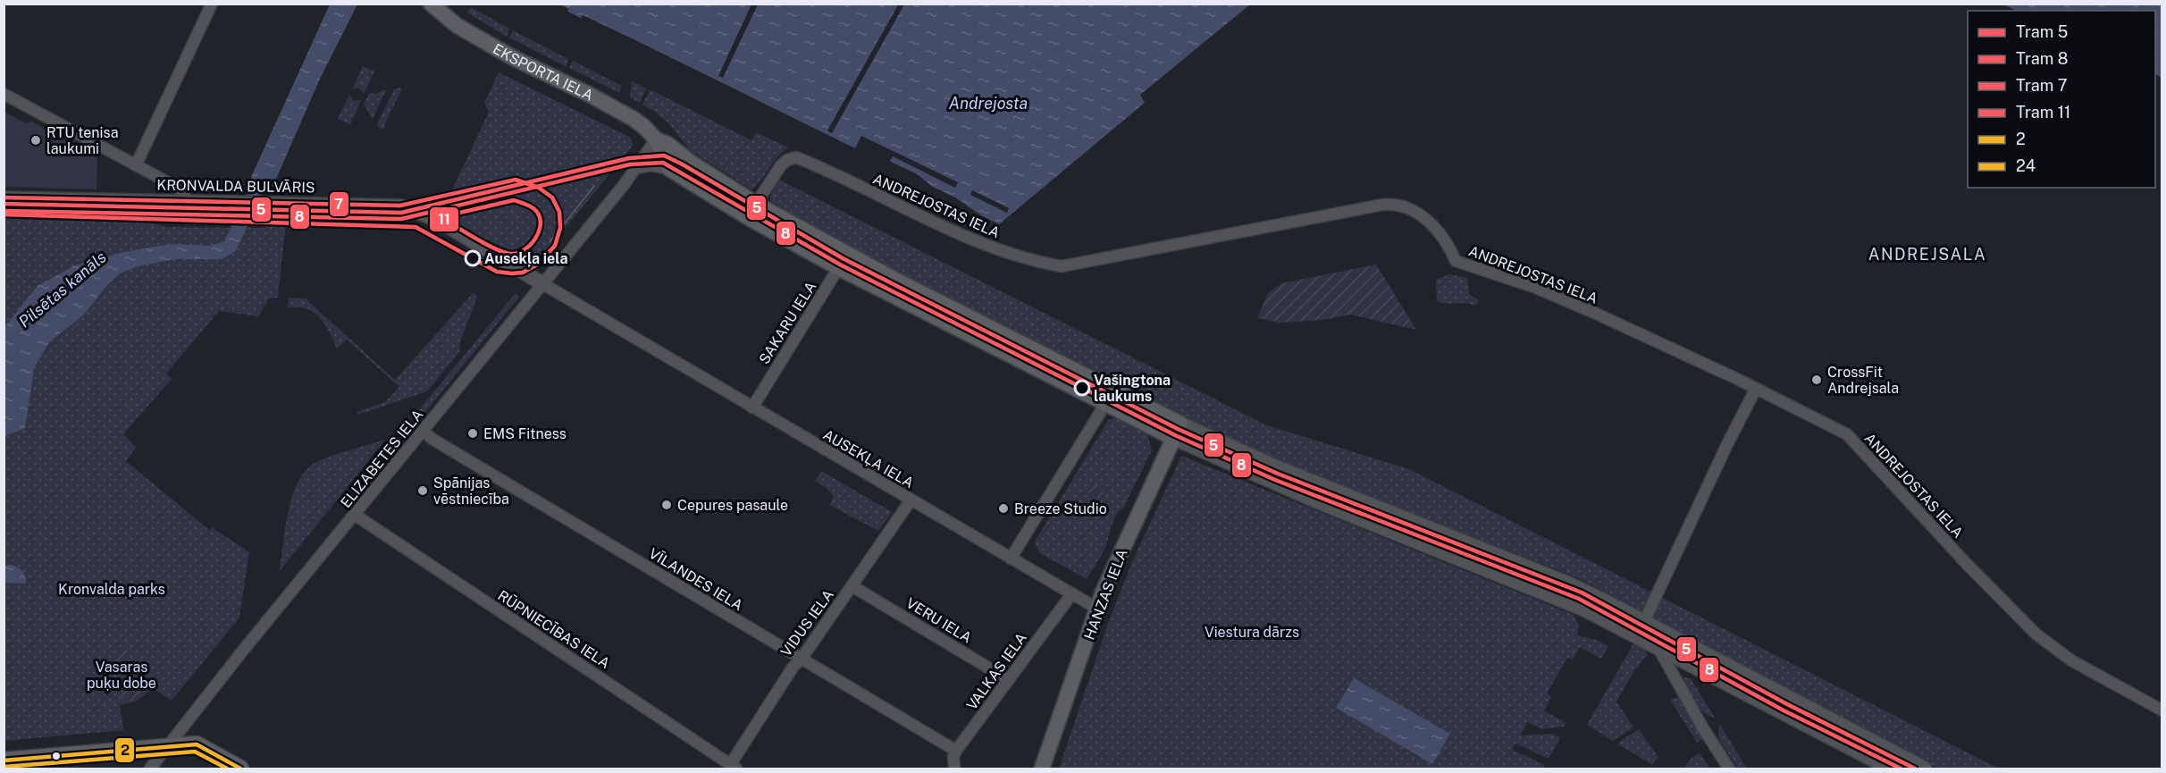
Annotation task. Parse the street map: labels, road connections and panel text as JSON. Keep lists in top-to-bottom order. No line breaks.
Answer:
{"streets":{"main road":["EKSPORTA IELA","HANZAS IELA"],"street":["KRONVALDA BULVĀRIS","ANDREJOSTAS IELA","SAKARU IELA","ELIZABETES IELA","AUSEKĻA IELA","VĪLANDES IELA","VERU IELA","VIDUS IELA","RŪPNIECĪBAS IELA","VALKAS IELA"]},"crossings":[["EKSPORTA IELA","ANDREJOSTAS IELA"],["EKSPORTA IELA","SAKARU IELA"],["EKSPORTA IELA","ELIZABETES IELA"],["EKSPORTA IELA","HANZAS IELA"],["KRONVALDA BULVĀRIS","ELIZABETES IELA"],["KRONVALDA BULVĀRIS","AUSEKĻA IELA"],["SAKARU IELA","AUSEKĻA IELA"],["ELIZABETES IELA","AUSEKĻA IELA"],["ELIZABETES IELA","VĪLANDES IELA"],["ELIZABETES IELA","RŪPNIECĪBAS IELA"],["AUSEKĻA IELA","HANZAS IELA"],["AUSEKĻA IELA","VIDUS IELA"],["AUSEKĻA IELA","VALKAS IELA"],["VĪLANDES IELA","VIDUS IELA"],["VĪLANDES IELA","VALKAS IELA"],["VERU IELA","VIDUS IELA"],["VERU IELA","VALKAS IELA"],["VIDUS IELA","RŪPNIECĪBAS IELA"]],"districts":["ANDREJSALA"],"water":["Andrejosta","Pilsētas kanāls"],"parks":["Kronvalda parks","Viestura dārzs","Vasaras puķu dobe"],"places":["RTU tenisa laukumi","Ausekļa iela","CrossFit Andrejsala","Vašingtona laukums","EMS Fitness","Spānijas vēstniecība","Cepures pasaule","Breeze Studio"],"lines":["tram line 5","tram line 8","tram line 7","tram line 11","transit line 2","transit line 24"],"legend":["Tram 5","Tram 8","Tram 7","Tram 11","2","24"]}
